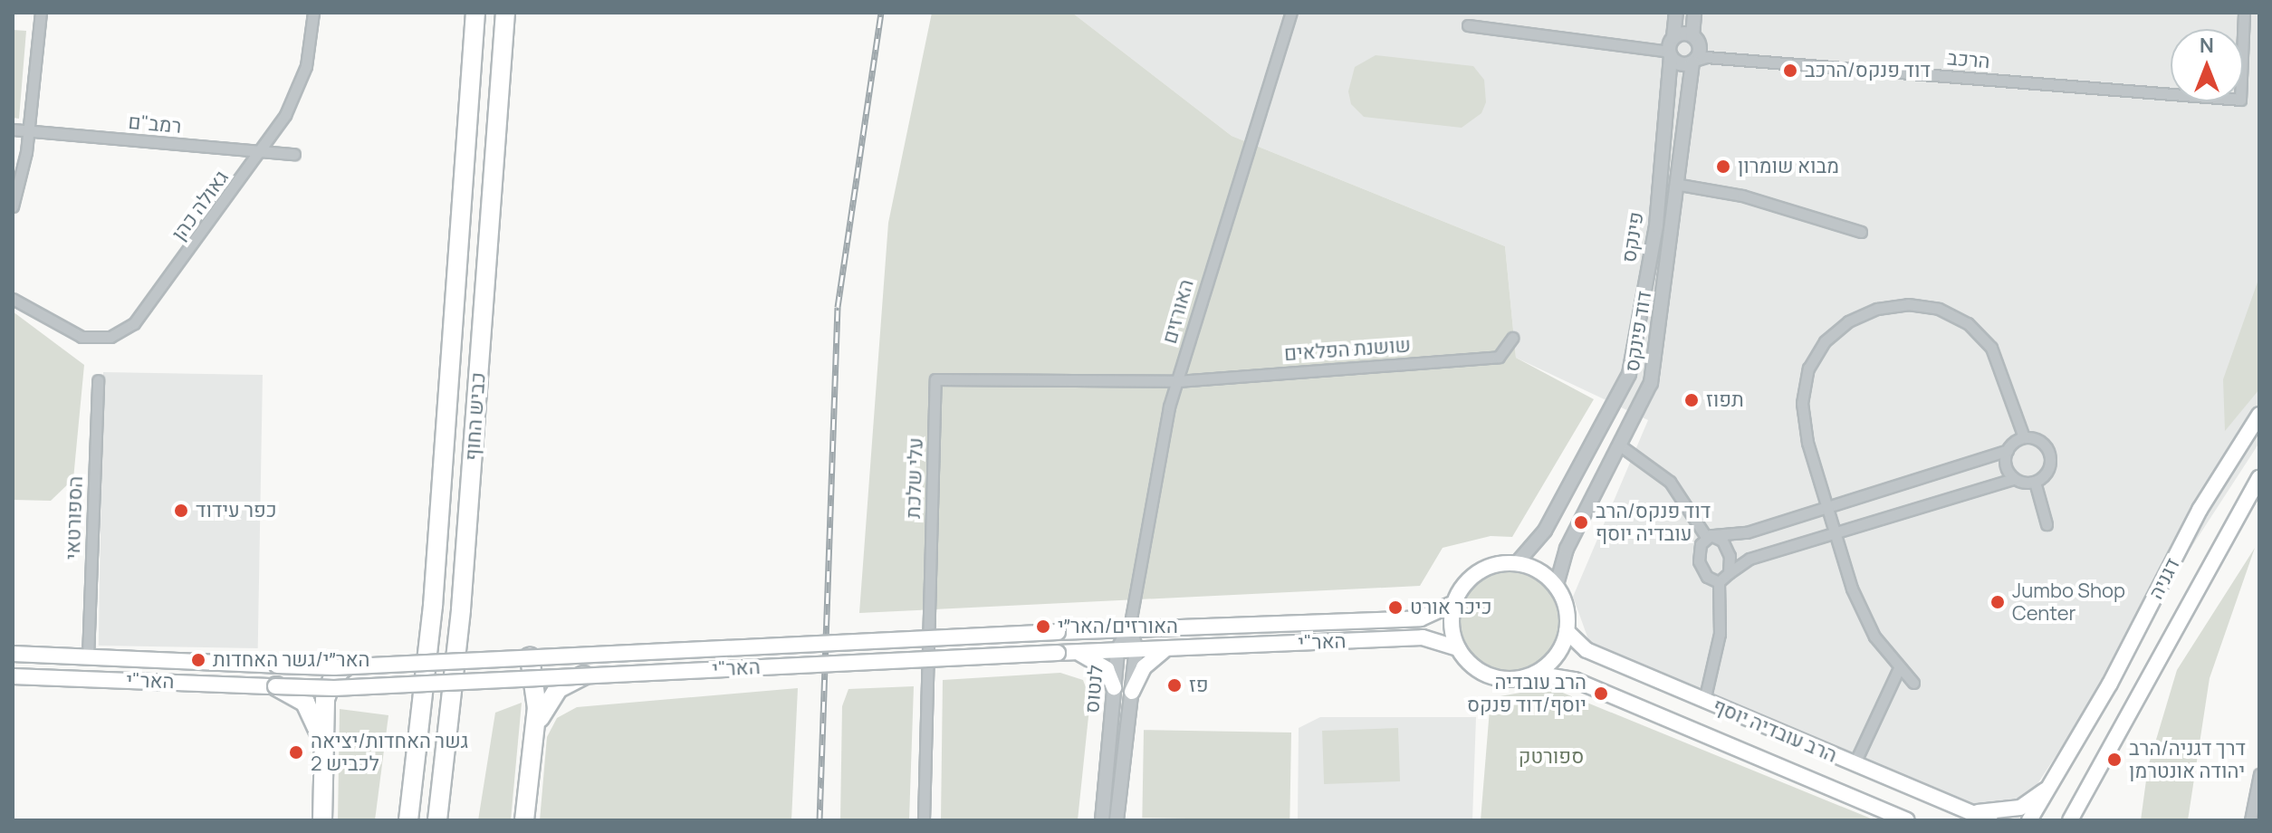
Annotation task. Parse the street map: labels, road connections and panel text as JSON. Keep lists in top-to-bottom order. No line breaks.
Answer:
{"streets":{"highway":["כביש החוף"],"main road":["דגניה","האר\"י","הרב עובדיה יוסף"],"street":["הרכב","רמב\"ם","גאולה כהן","פינקס","האורזים","דוד פינקס","שושנת הפלאים","עלי שלכת","הספורטאי","לנטוס"]},"crossings":[["הרכב","פינקס"],["הרכב","דוד פינקס"],["רמב\"ם","גאולה כהן"],["פינקס","דוד פינקס"],["פינקס","האר\"י"],["פינקס","הרב עובדיה יוסף"],["האורזים","שושנת הפלאים"],["האורזים","עלי שלכת"],["האורזים","האר\"י"],["האורזים","לנטוס"],["דוד פינקס","האר\"י"],["דוד פינקס","הרב עובדיה יוסף"],["שושנת הפלאים","עלי שלכת"],["הספורטאי","האר\"י"],["האר\"י","לנטוס"],["האר\"י","הרב עובדיה יוסף"]],"parks":["ספורטק"],"places":["דוד פנקס/הרכב","מבוא שומרון","תפוז","כפר עידוד","דוד פנקס/הרב עובדיה יוסף","Jumbo Shop Center","כיכר אורט","האורזים/האר״י","האר״י/גשר האחדות","פז","הרב עובדיה יוסף/דוד פנקס","גשר האחדות/יציאה לכביש 2","דרך דגניה/הרב יהודה אונטרמן"],"north":"top"}
